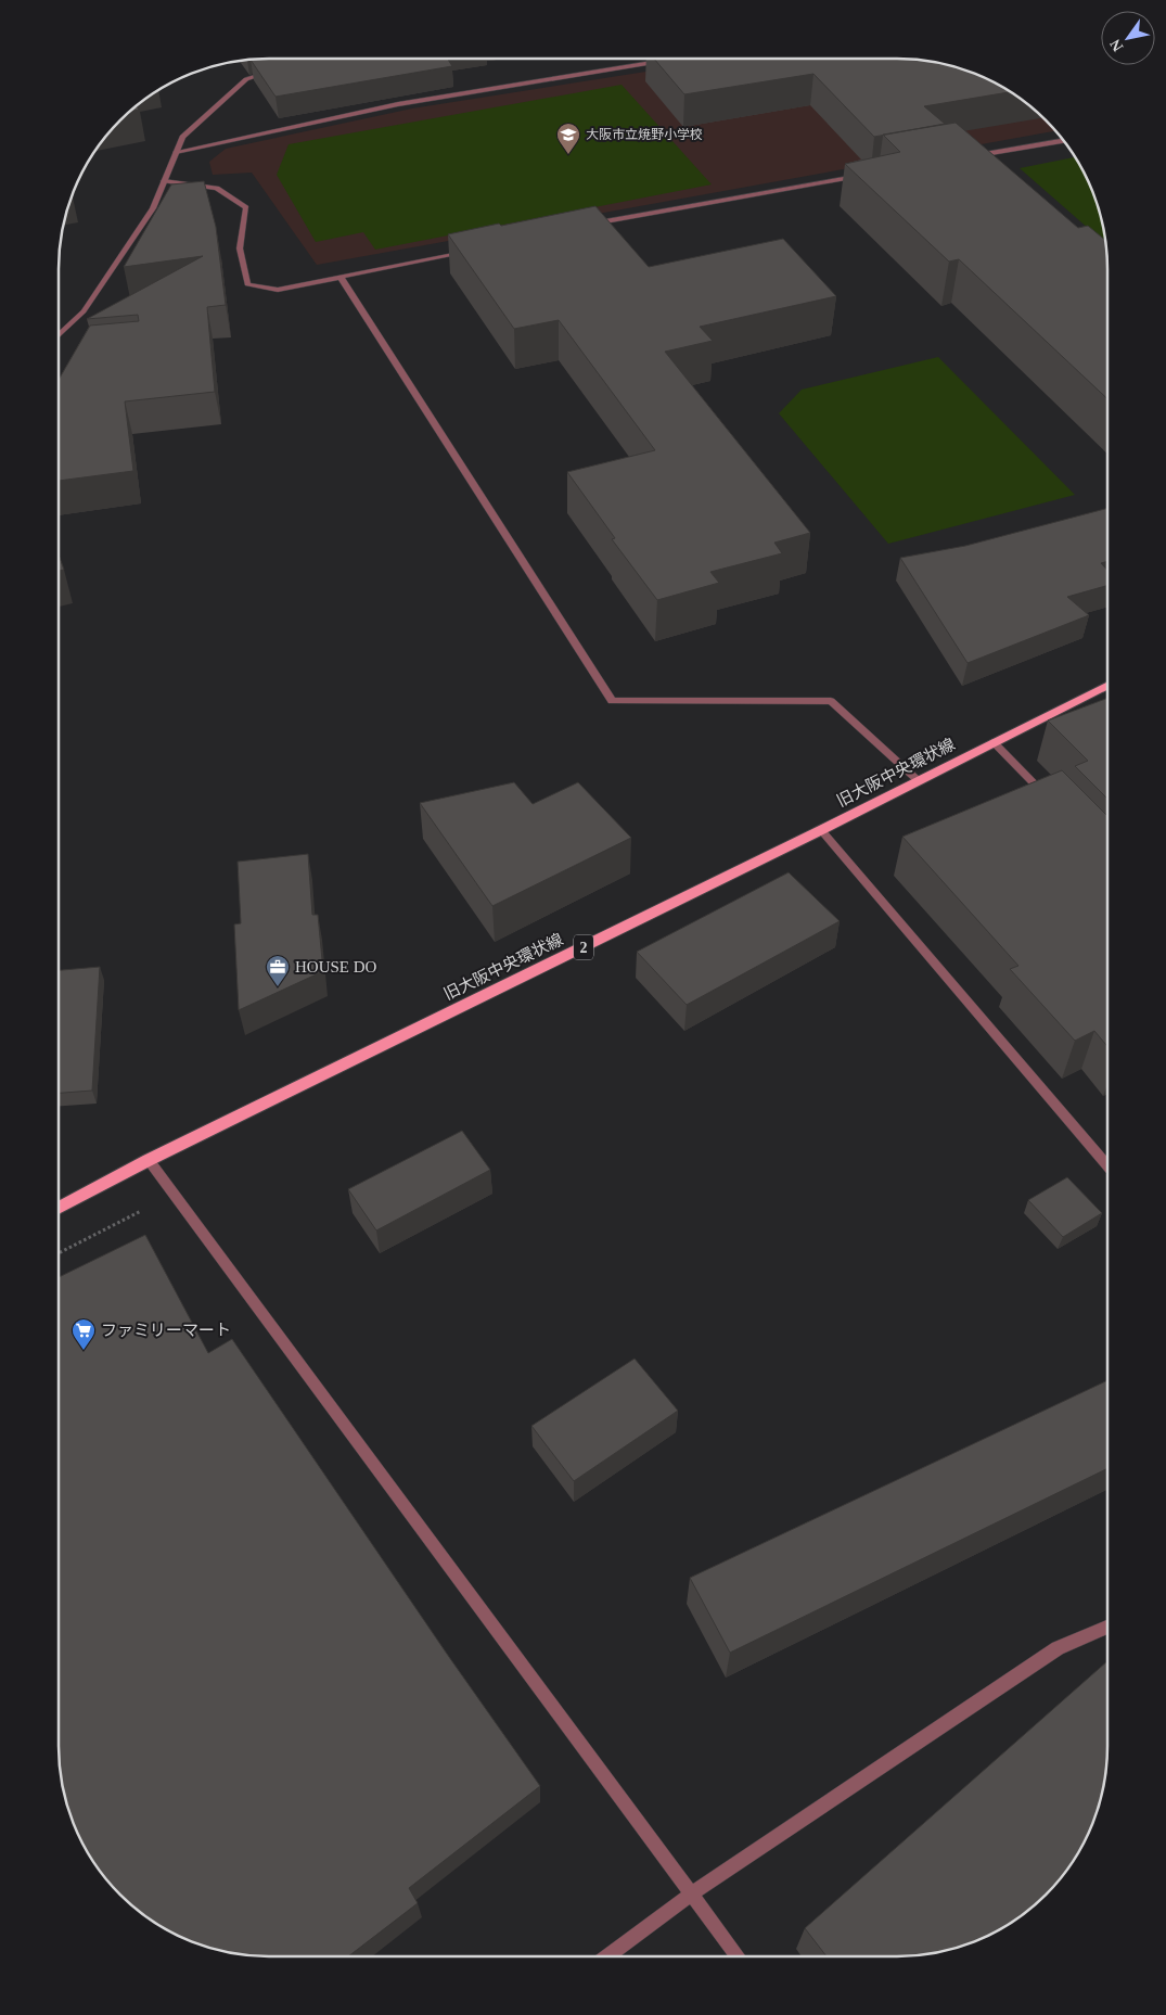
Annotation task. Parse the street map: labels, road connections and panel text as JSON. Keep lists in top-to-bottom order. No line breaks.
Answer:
{"streets":{"main road":["旧大阪中央環状線","2"]},"places":{"school or university":["大阪市立焼野小学校"],"office":["HOUSE DO"],"supermarket":["ファミリーマート"]},"north":"bottom left"}
